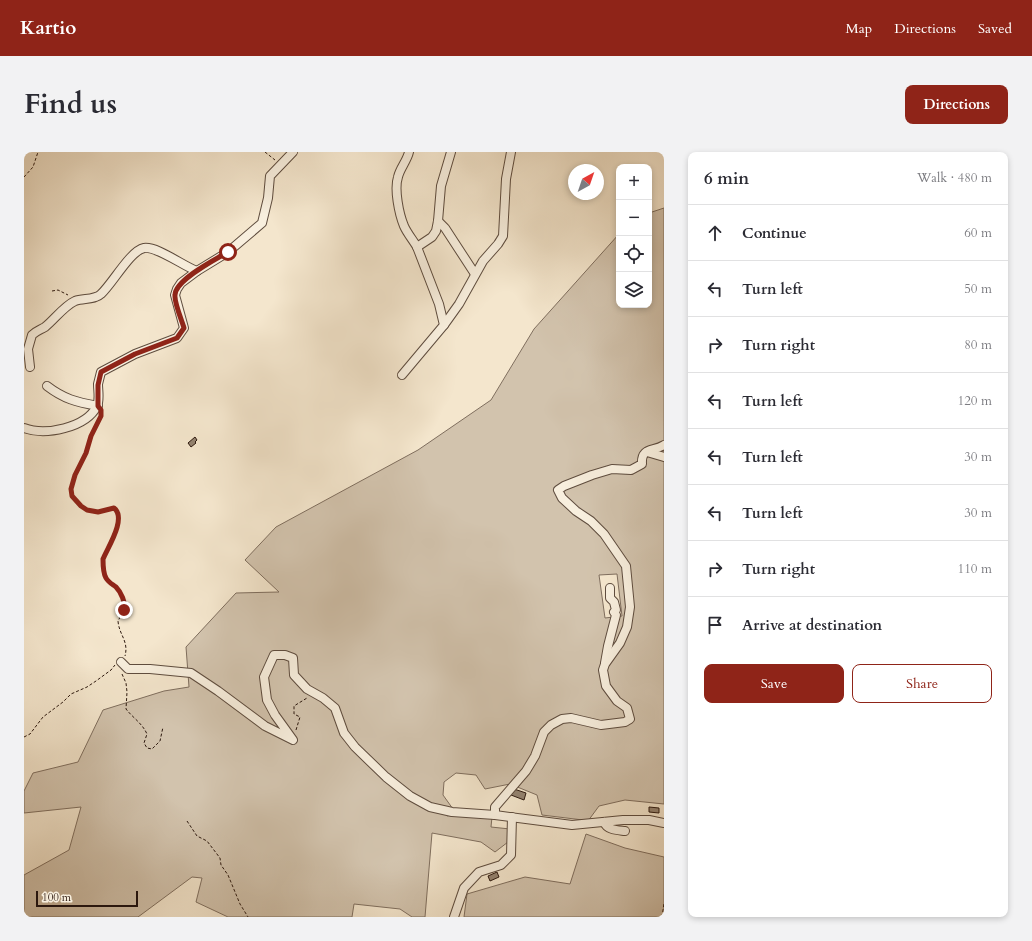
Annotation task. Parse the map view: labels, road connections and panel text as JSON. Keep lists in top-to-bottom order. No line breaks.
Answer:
{"scale_bar":"100 m","north":"top right","page":{"header":"Kartio","nav":["Map","Directions","Saved"],"title":"Find us","buttons":["Directions",["Save","Share"]],"heading":["6 min","Walk · 480 m"],"map_buttons":["+","−"],"list":[["Continue","60 m"],["Turn left","50 m"],["Turn right","80 m"],["Turn left","120 m"],["Turn left","30 m"],["Turn left","30 m"],["Turn right","110 m"],"Arrive at destination"],"scale":"100 m"}}
